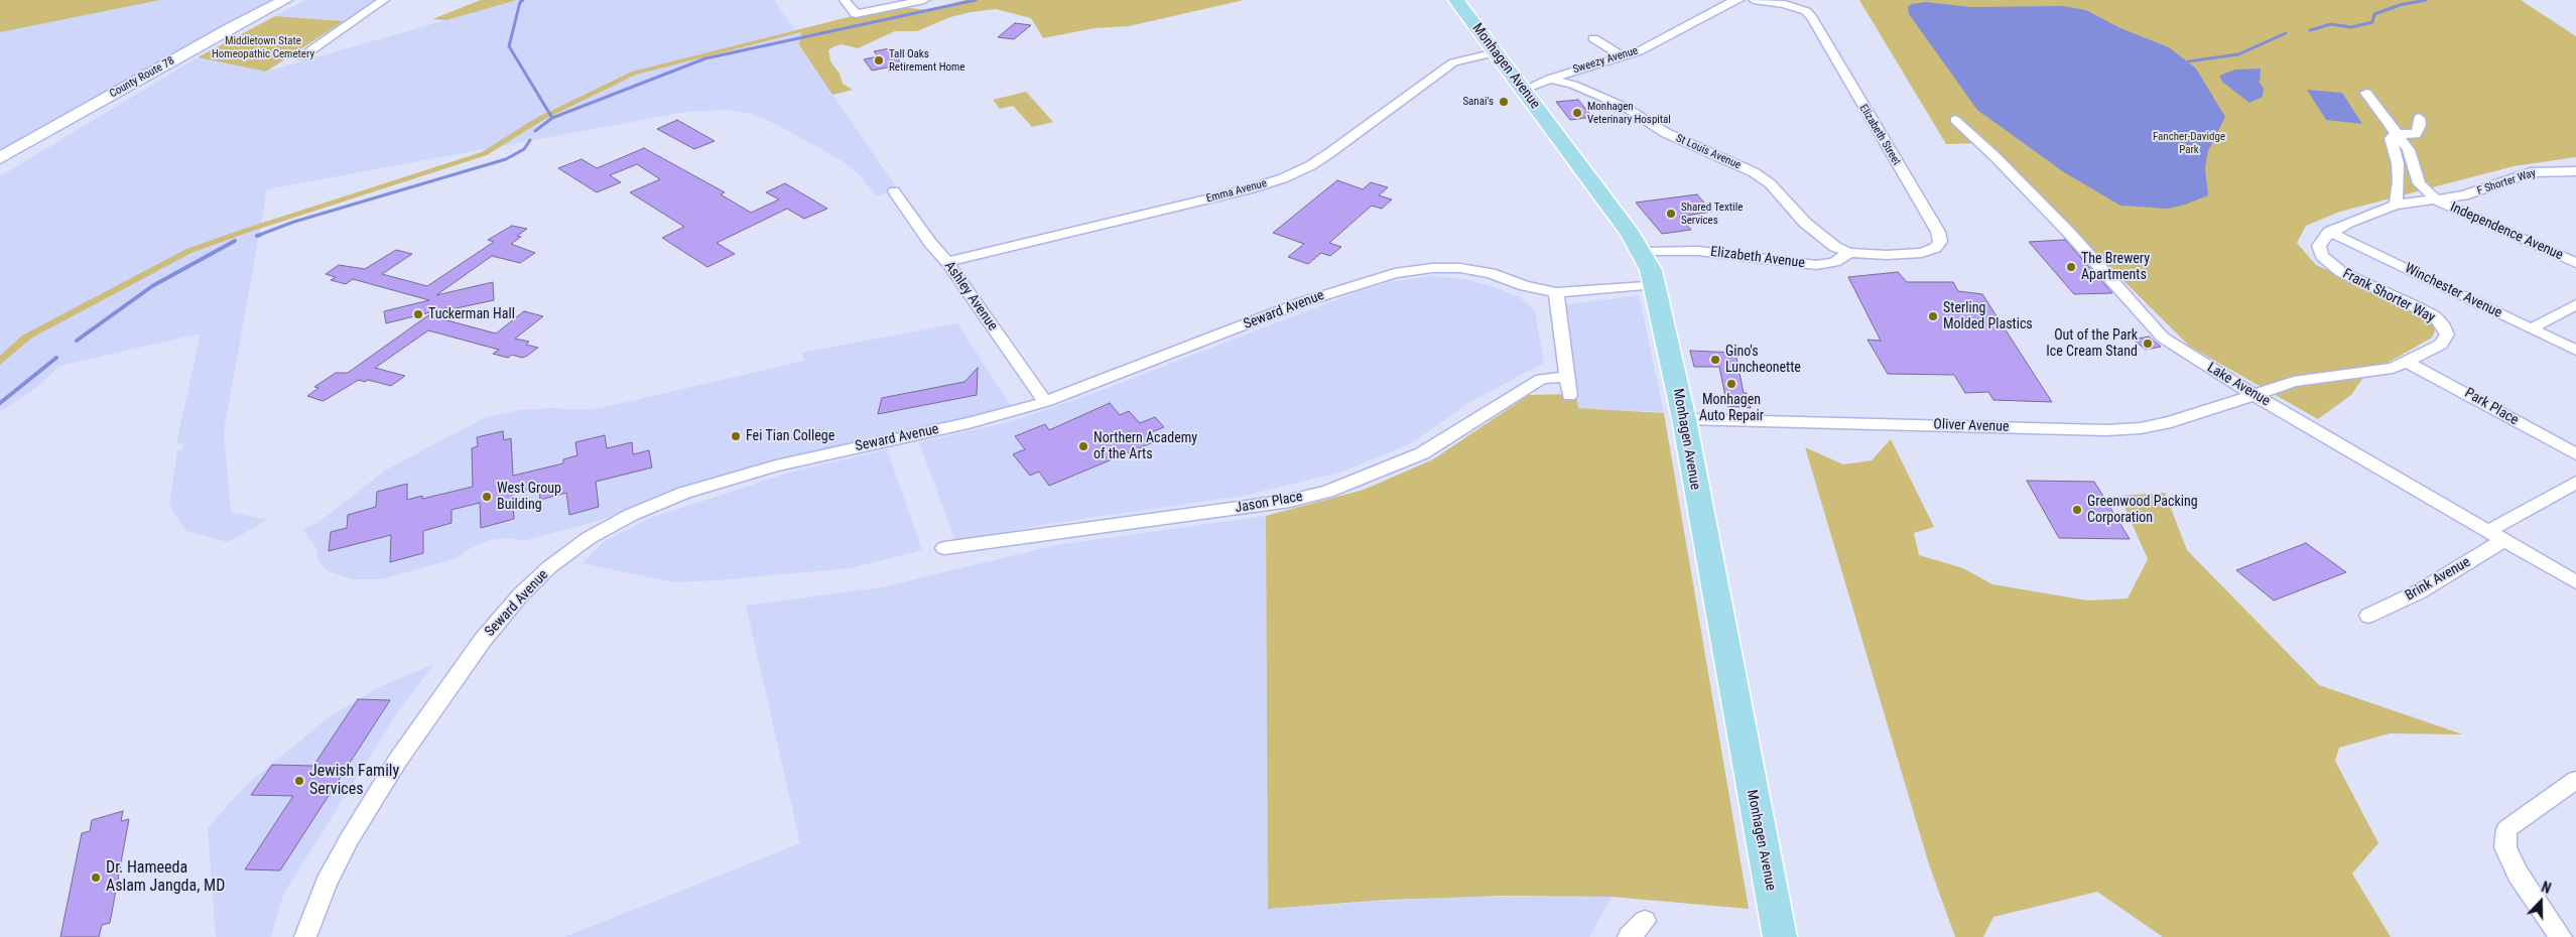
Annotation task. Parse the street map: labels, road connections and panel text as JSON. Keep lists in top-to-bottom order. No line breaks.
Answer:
{"streets":{"main road":["Monhagen Avenue"],"street":["Sweezy Avenue","County Route 78","Elizabeth Street","St Louis Avenue","F Shorter Way","Emma Avenue","Independence Avenue","Elizabeth Avenue","Winchester Avenue","Ashley Avenue","Frank Shorter Way","Seward Avenue","Lake Avenue","Park Place","Oliver Avenue","Jason Place","Brink Avenue"]},"crossings":[["Sweezy Avenue","Monhagen Avenue"],["Sweezy Avenue","St Louis Avenue"],["Monhagen Avenue","Emma Avenue"],["Monhagen Avenue","Elizabeth Avenue"],["Monhagen Avenue","Seward Avenue"],["Monhagen Avenue","Oliver Avenue"],["Elizabeth Street","Elizabeth Avenue"],["St Louis Avenue","Elizabeth Avenue"],["F Shorter Way","Independence Avenue"],["Emma Avenue","Ashley Avenue"],["Winchester Avenue","Frank Shorter Way"],["Ashley Avenue","Seward Avenue"],["Frank Shorter Way","Lake Avenue"],["Frank Shorter Way","Park Place"],["Frank Shorter Way","Oliver Avenue"],["Lake Avenue","Oliver Avenue"],["Lake Avenue","Brink Avenue"]],"parks":["Middletown State Homeopathic Cemetery","Fancher-Davidge Park"],"places":["Tall Oaks Retirement Home","Sanai's","Monhagen Veterinary Hospital","Shared Textile Services","The Brewery Apartments","Tuckerman Hall","Sterling Molded Plastics","Out of the Park Ice Cream Stand","Gino's Luncheonette","Monhagen Auto Repair","Fei Tian College","Northern Academy of the Arts","West Group Building","Greenwood Packing Corporation","Jewish Family Services","Dr. Hameeda Aslam Jangda, MD"],"north":"top"}
